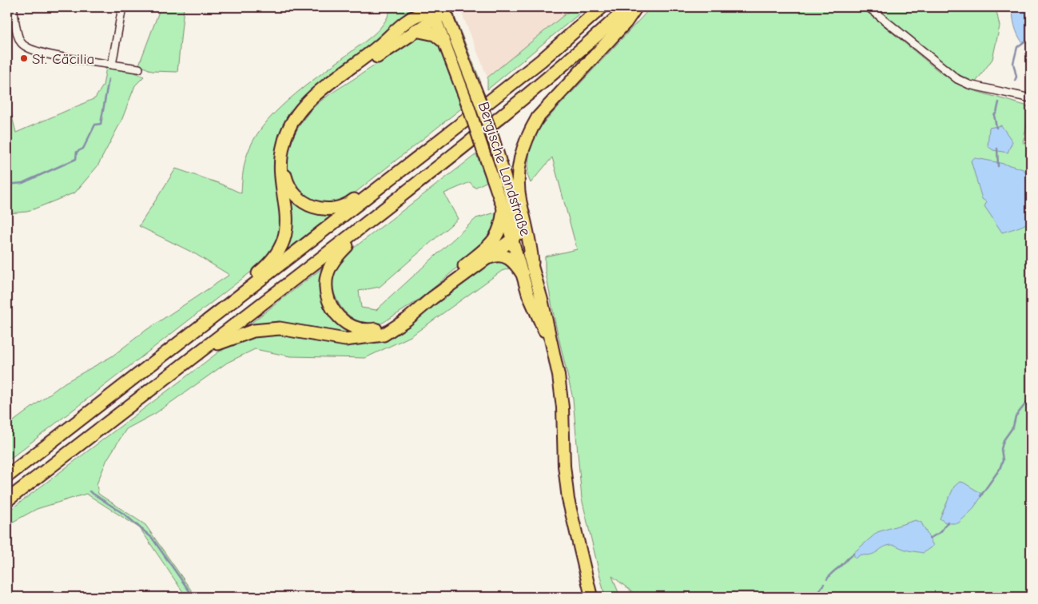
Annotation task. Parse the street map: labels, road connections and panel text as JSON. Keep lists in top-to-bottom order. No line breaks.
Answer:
{"streets":{"main road":["Bergische Landstraße"]},"places":["St. Cäcilia"]}
